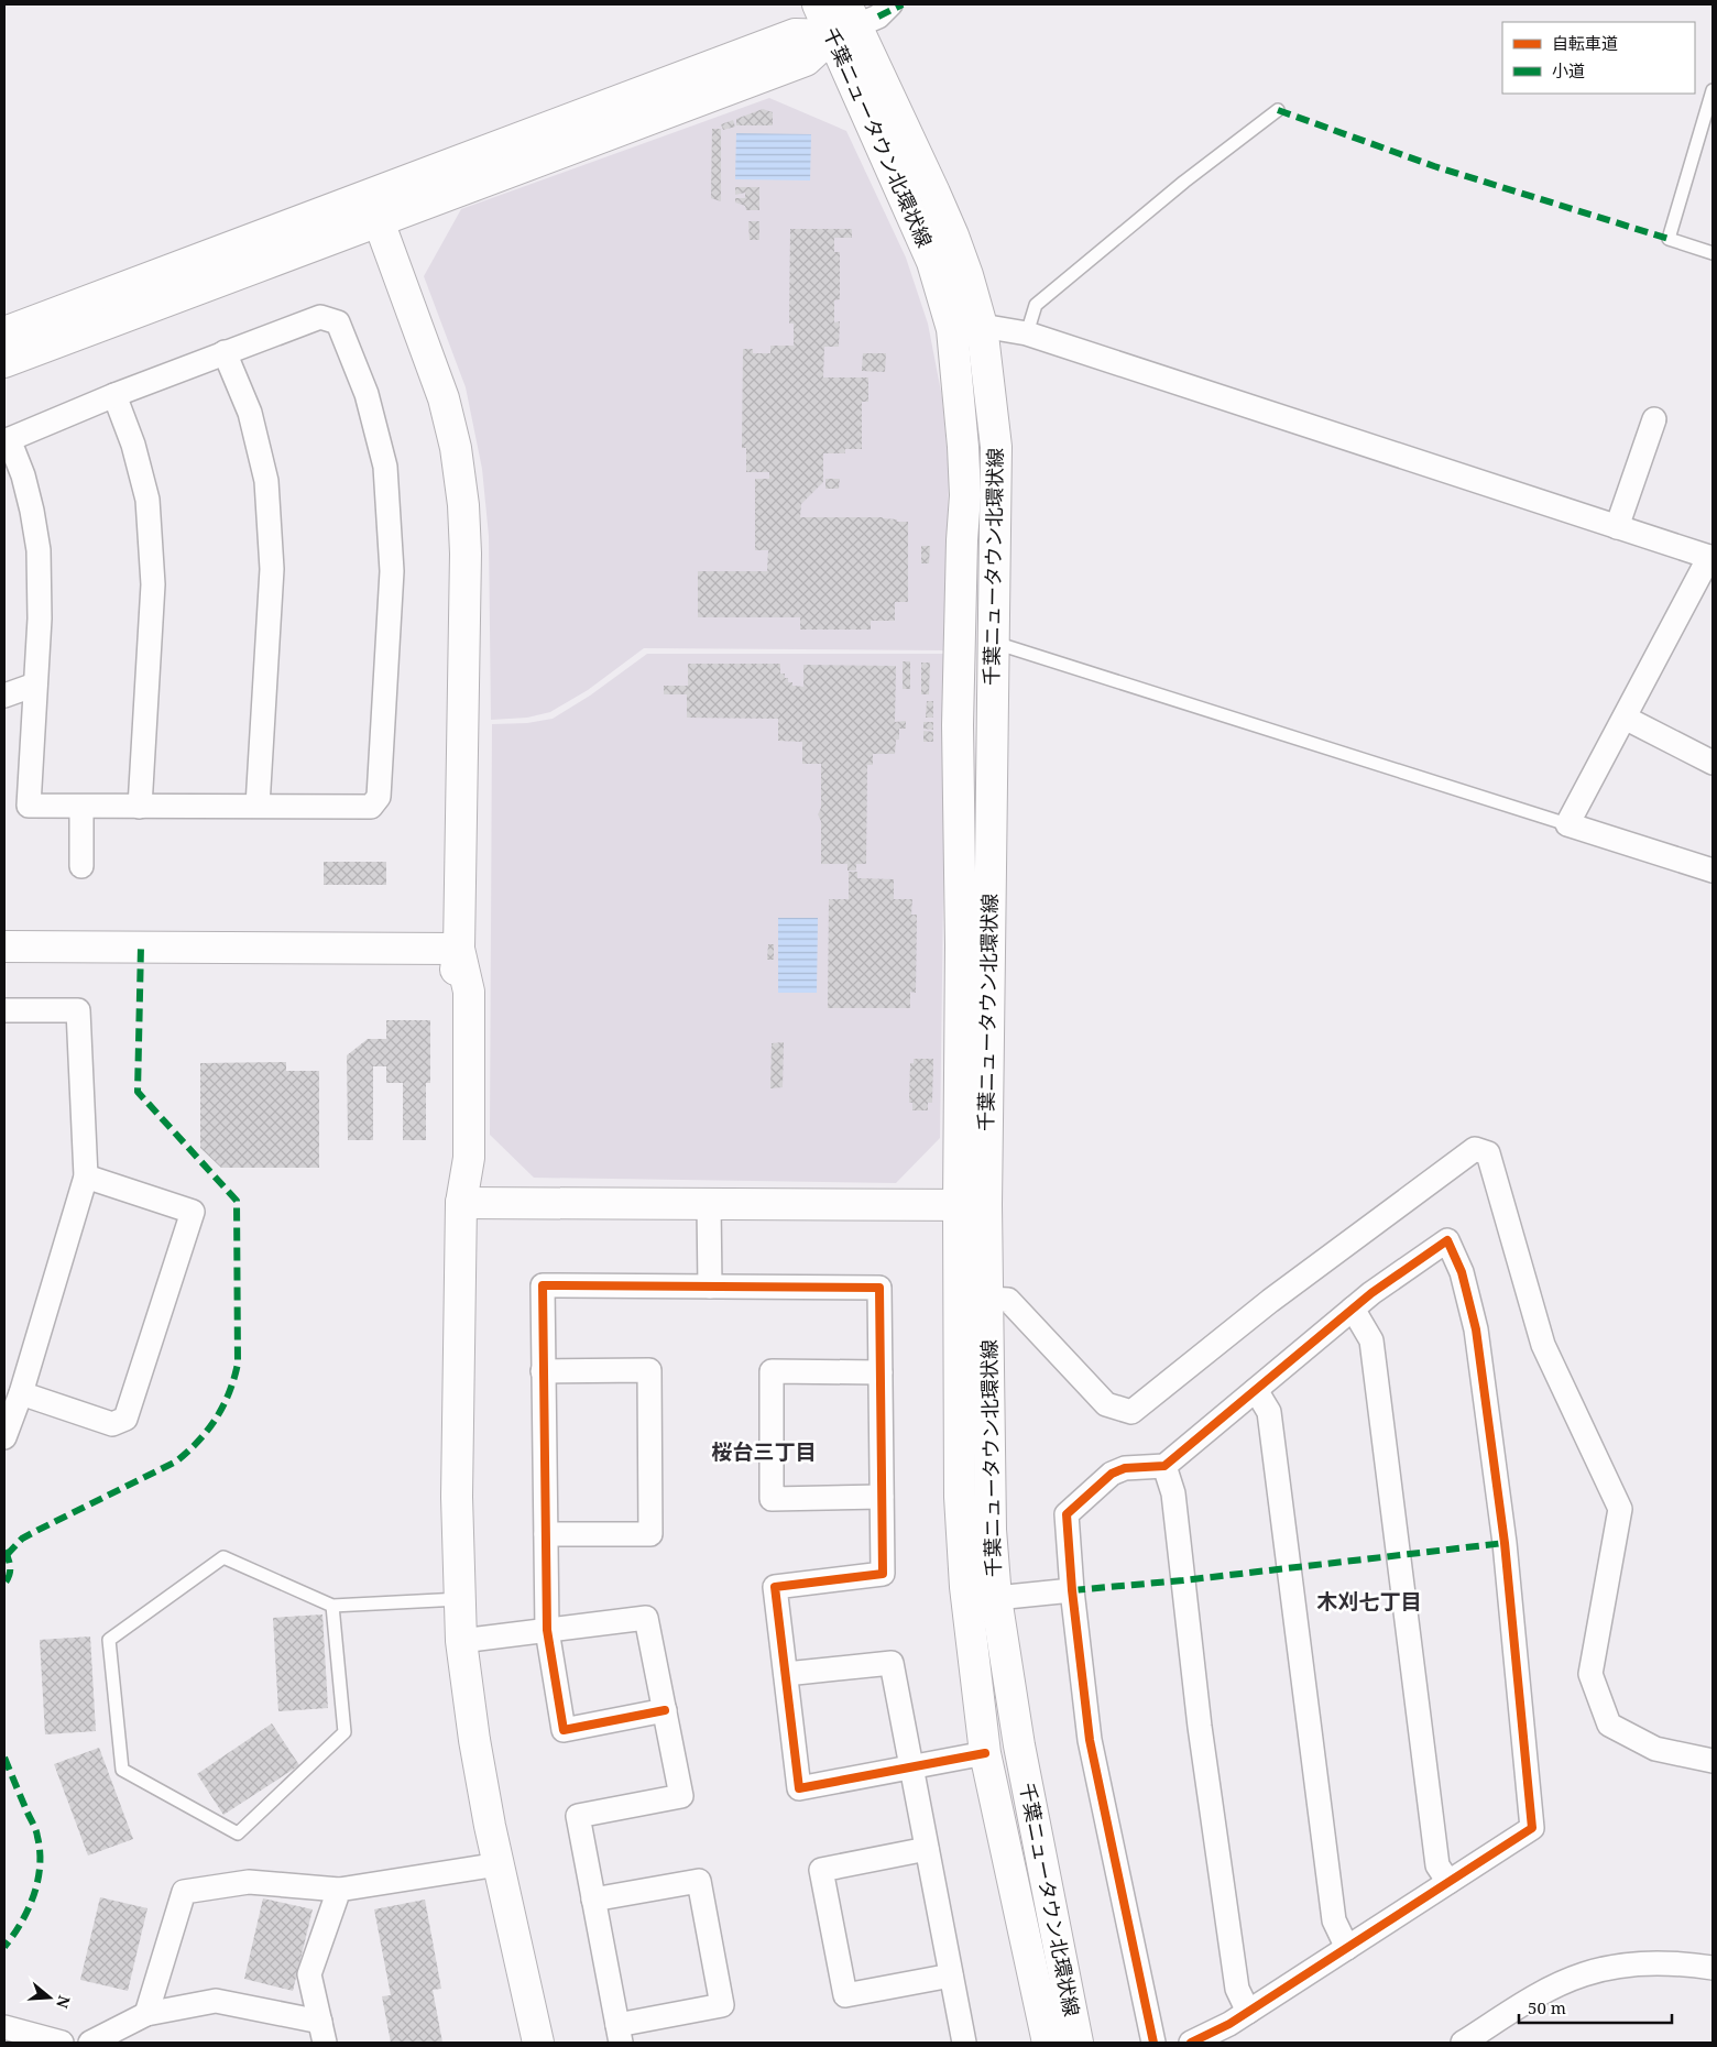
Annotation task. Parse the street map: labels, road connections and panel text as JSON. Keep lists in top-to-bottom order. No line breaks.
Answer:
{"streets":{"street":["千葉ニュータウン北環状線"]},"districts":["桜台三丁目","木刈七丁目"],"legend":["自転車道","小道"],"scale_bar":"50 m","north":"right"}
